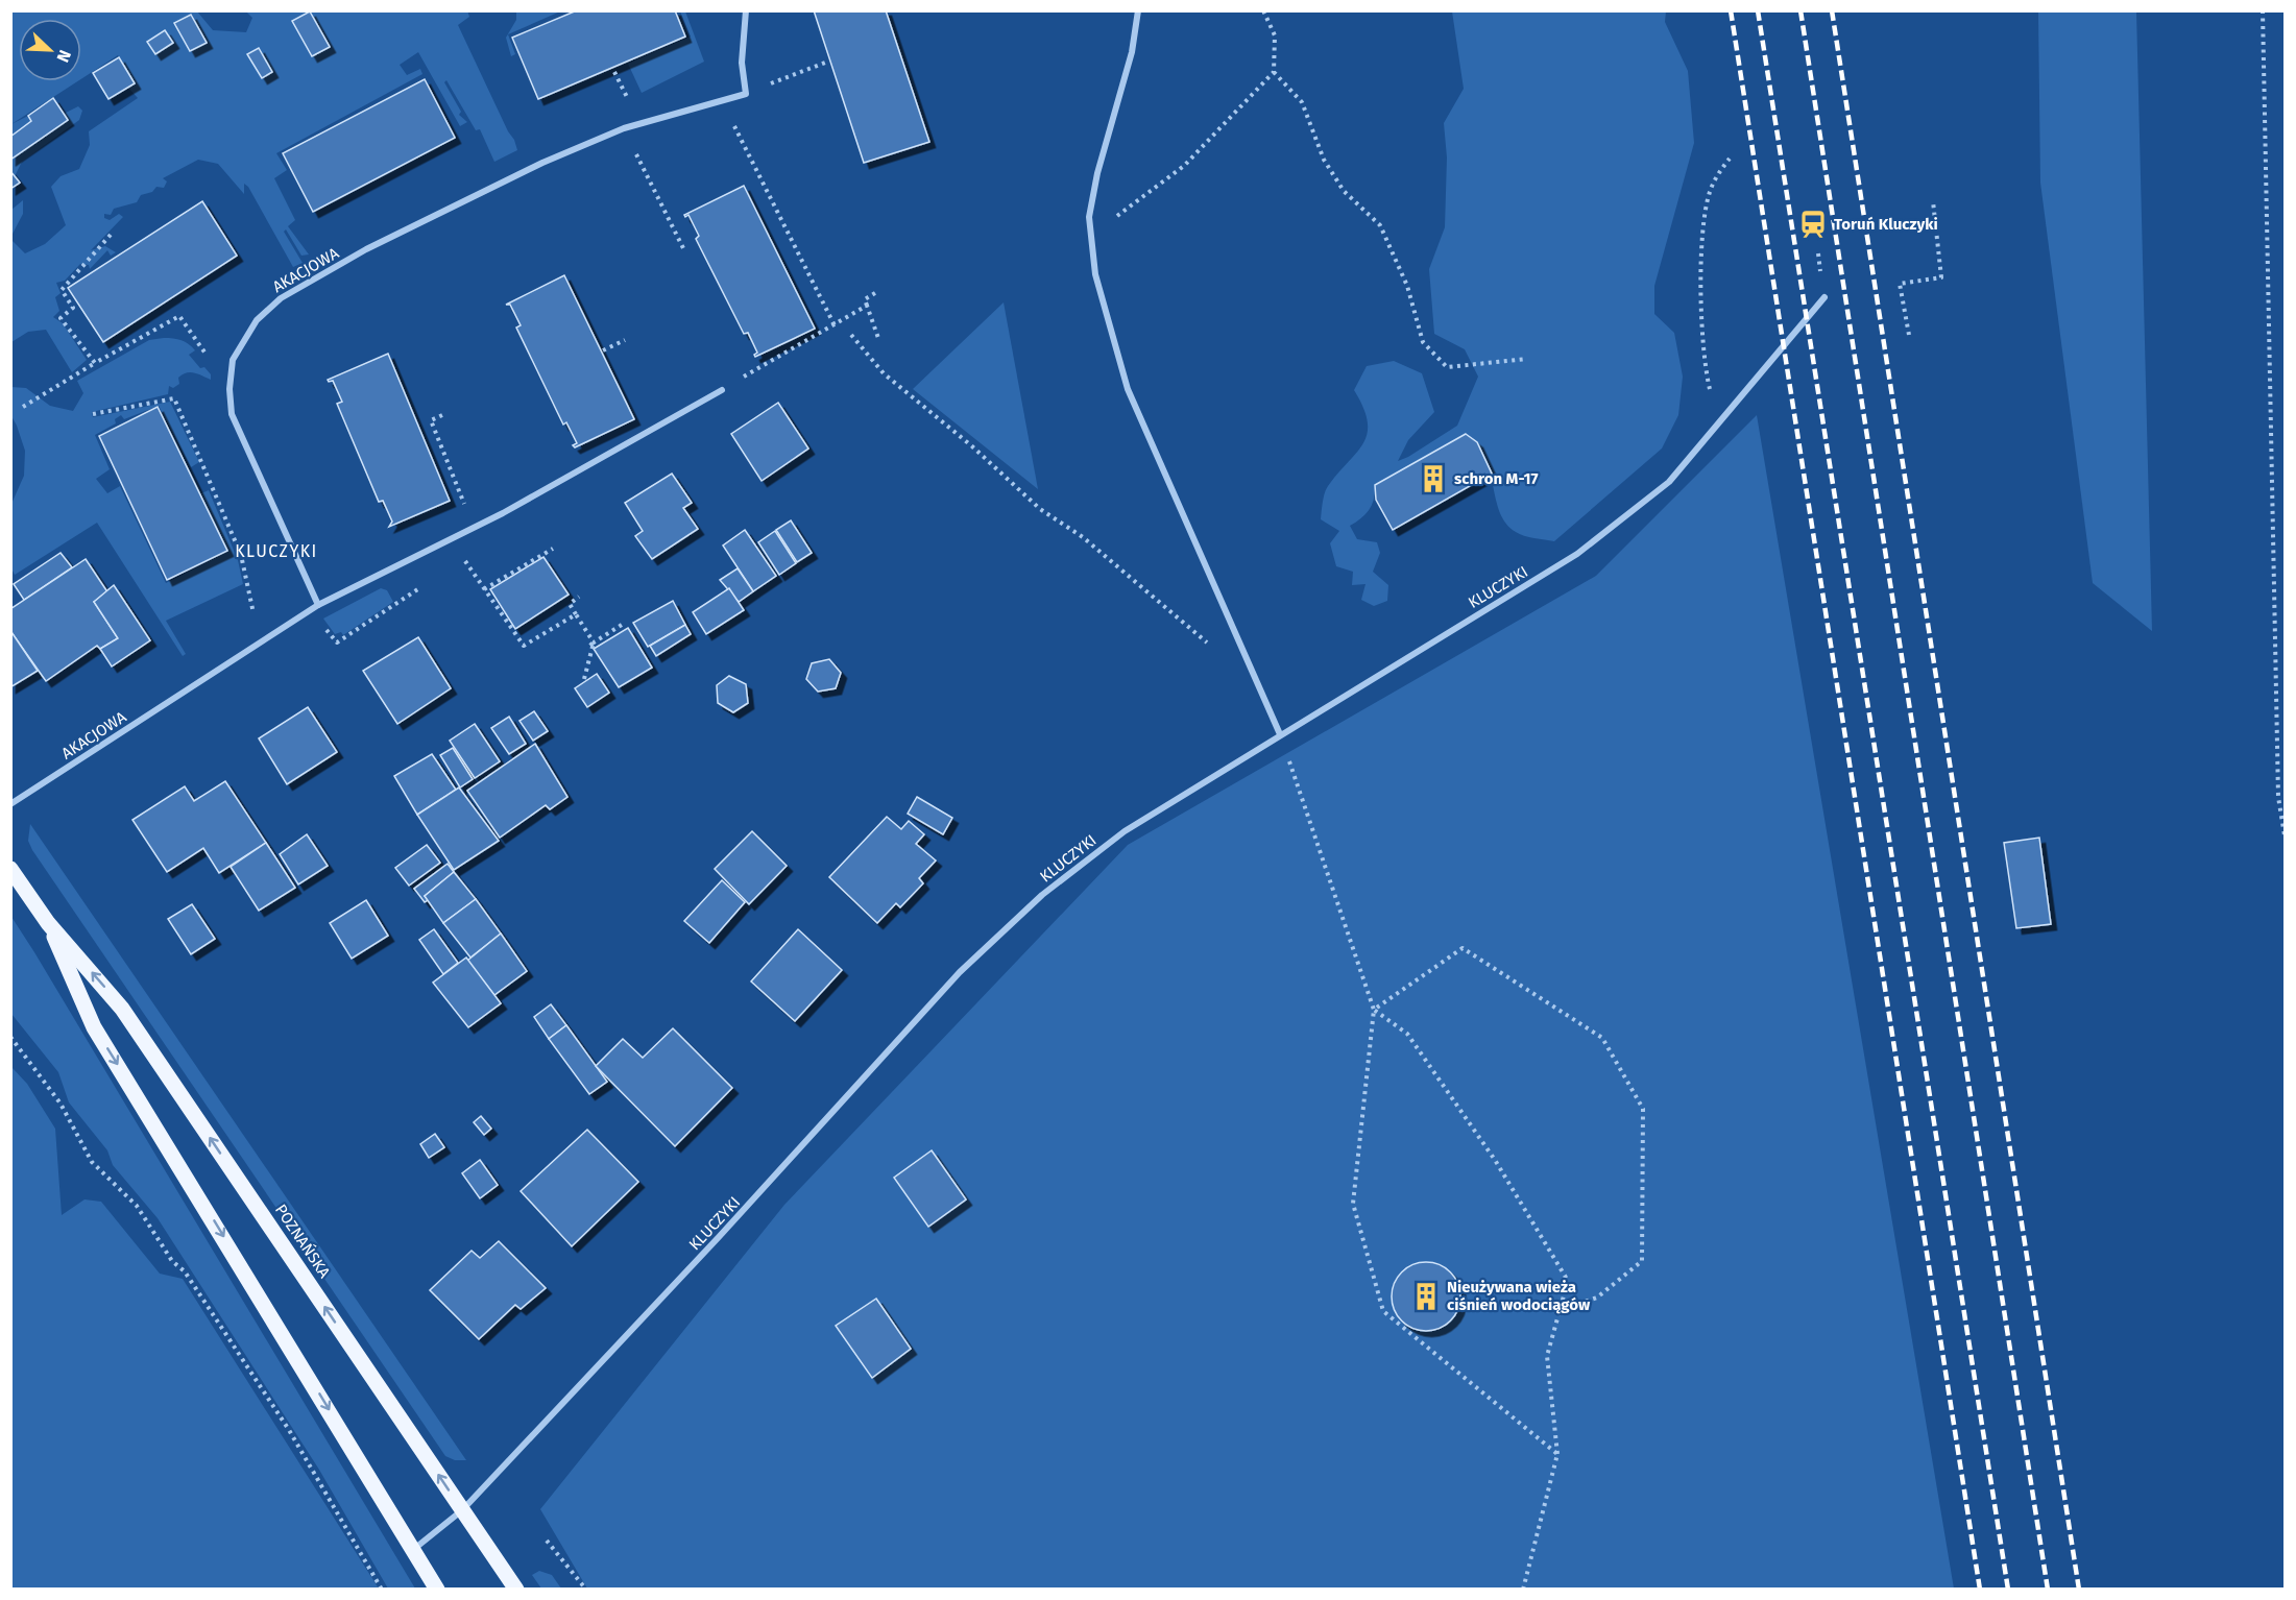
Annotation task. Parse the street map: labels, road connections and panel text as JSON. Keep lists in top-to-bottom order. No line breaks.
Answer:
{"streets":{"main road":["POZNAŃSKA"],"street":["AKACJOWA","KLUCZYKI"]},"crossings":[["KLUCZYKI","POZNAŃSKA"]],"districts":["KLUCZYKI"],"places":{"station":["Toruń Kluczyki"],"building":["schron M-17","Nieużywana wieża ciśnień wodociągów"]},"north":"bottom right"}
